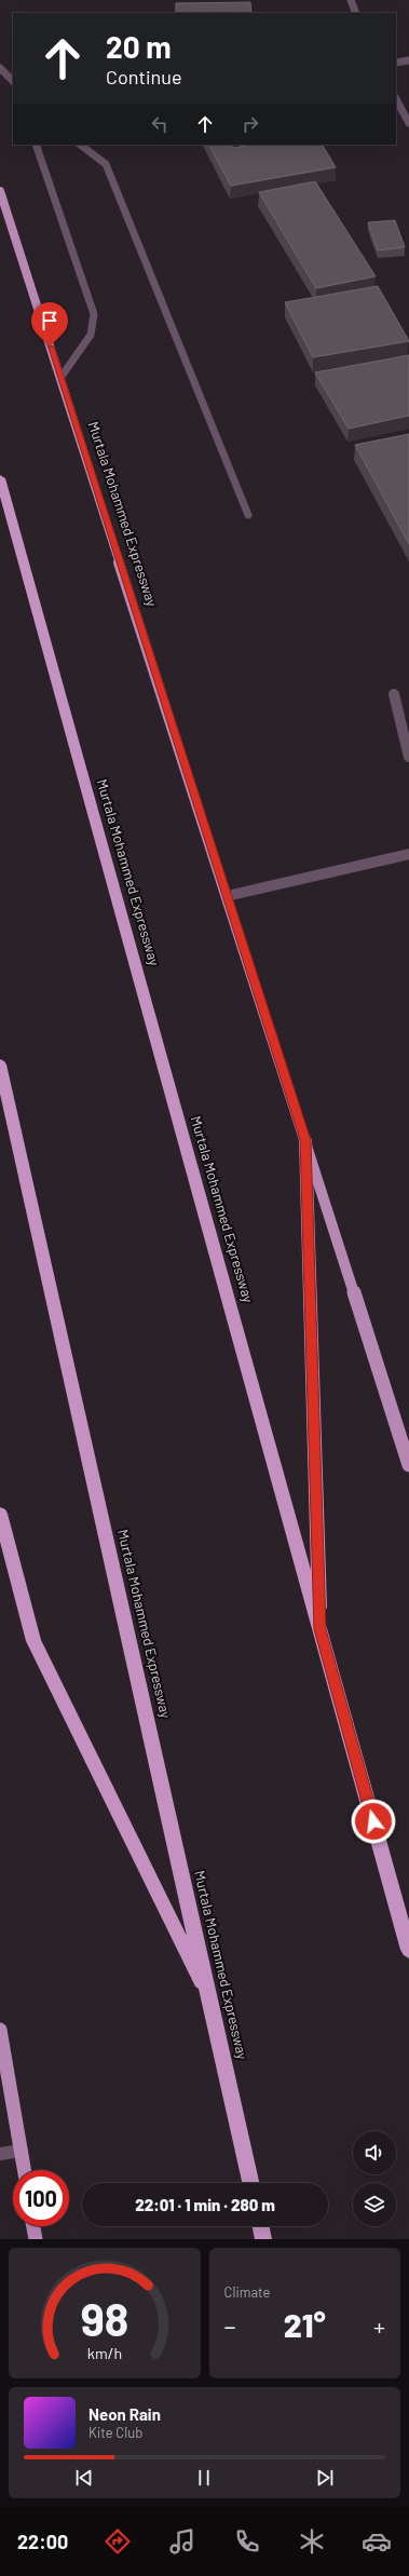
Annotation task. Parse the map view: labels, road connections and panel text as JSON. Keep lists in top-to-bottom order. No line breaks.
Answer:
{"streets":{"highway":["Murtala Mohammed Expressway"]},"page":{"turn":["20 m","Continue"],"limit":"100","trip":"22:01 · 1 min · 280 m","tile":"Climate","heat":["−","21°","+"],"song":["Neon Rain","Kite Club"],"tabs":"22:00","gauge":["98","km/h"]}}
